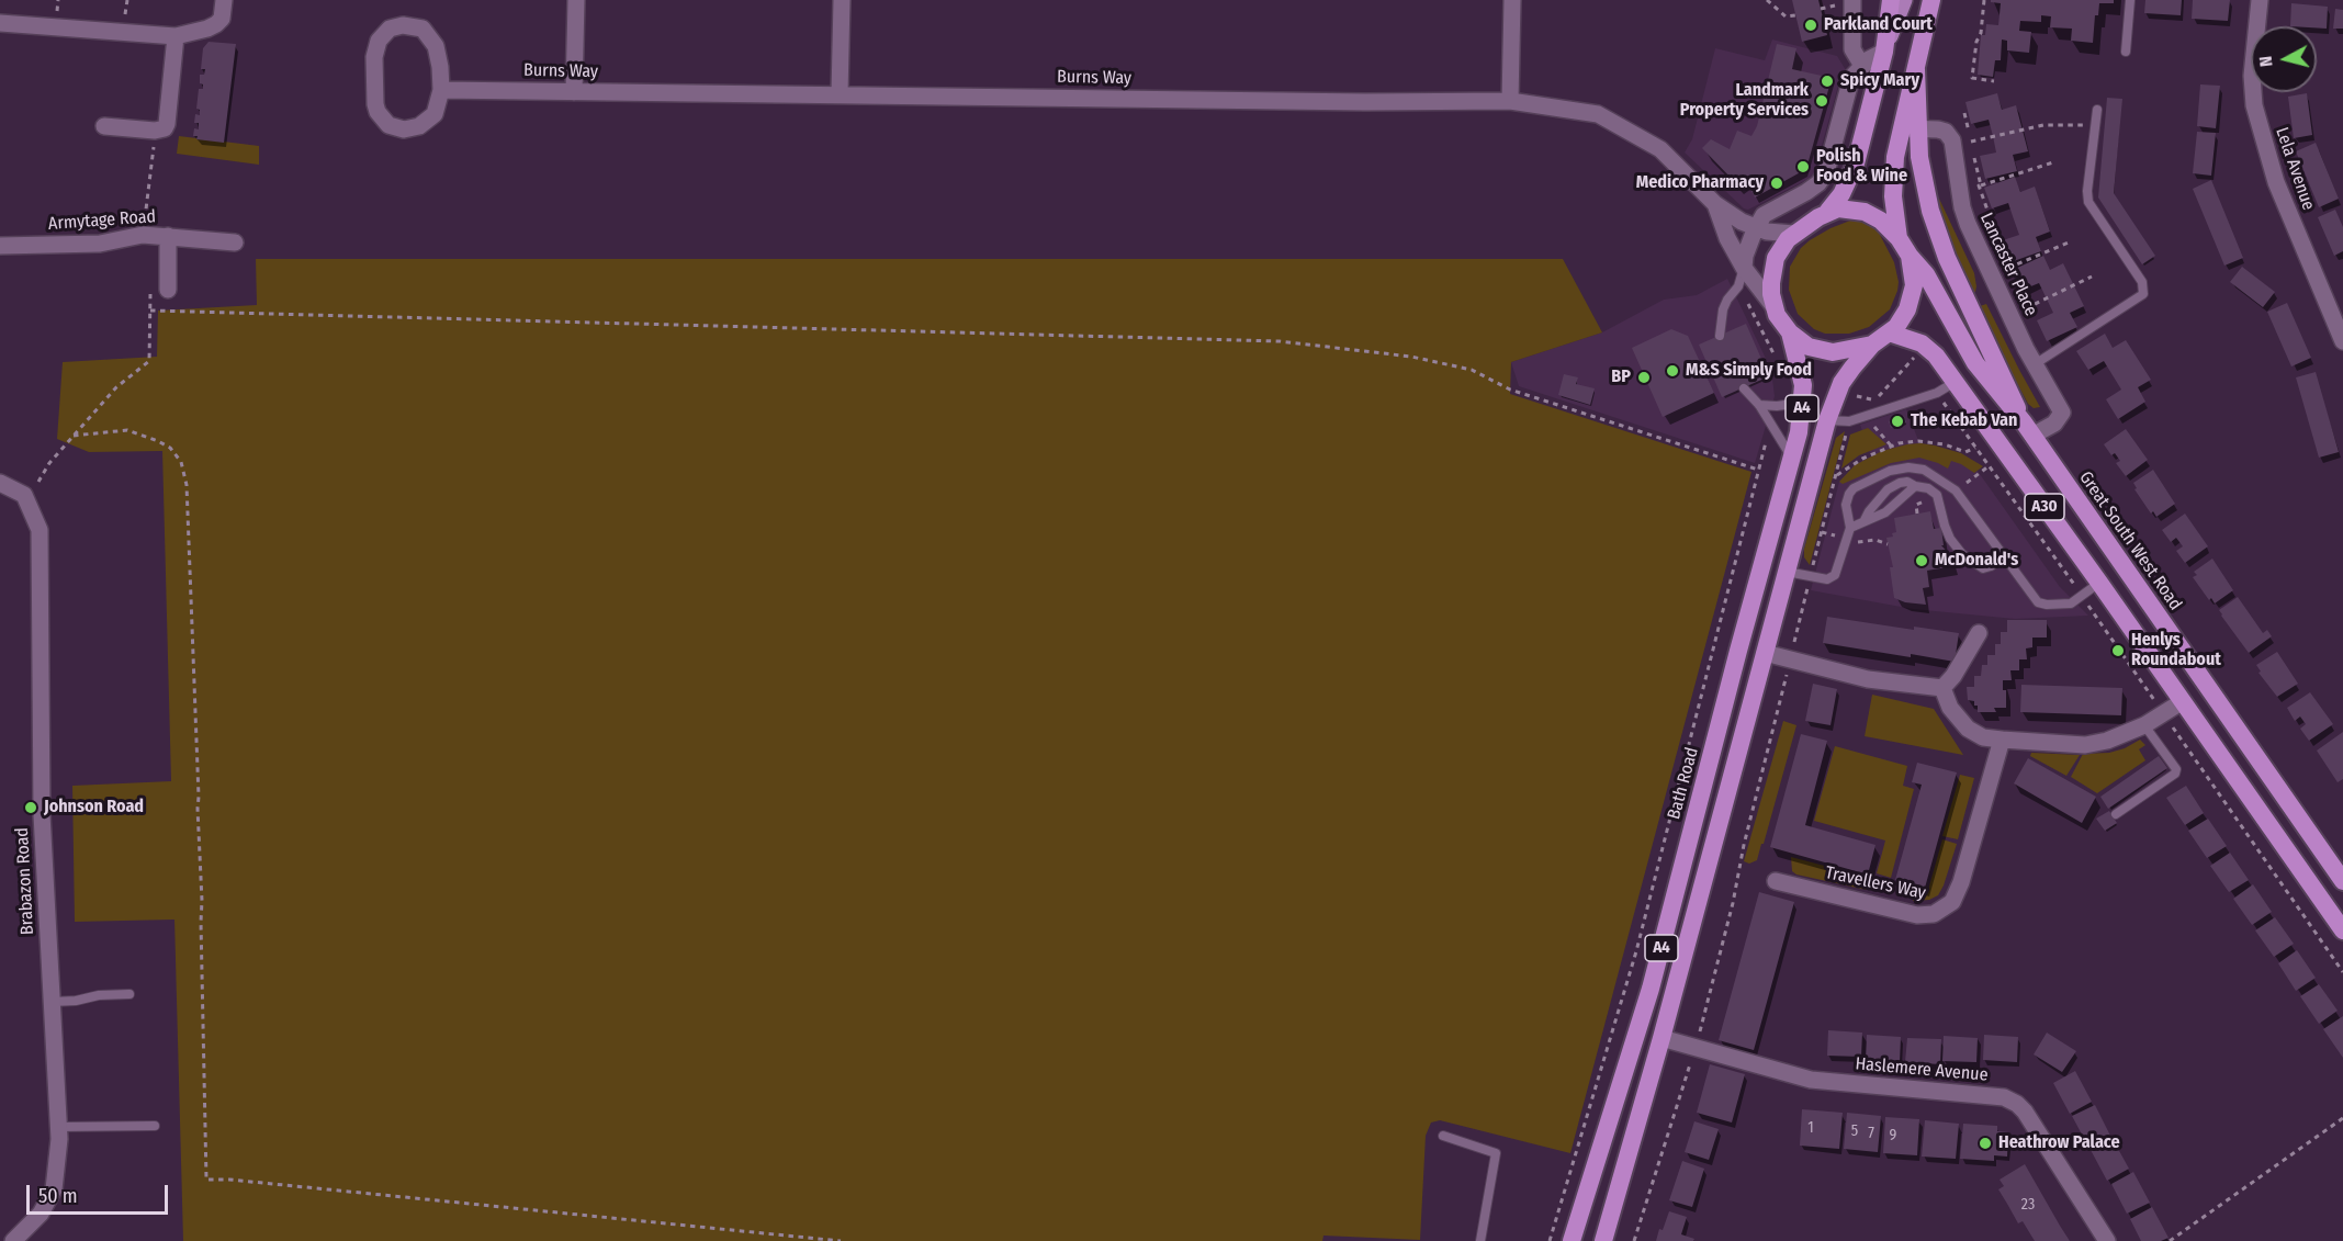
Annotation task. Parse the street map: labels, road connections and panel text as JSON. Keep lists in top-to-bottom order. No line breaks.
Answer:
{"streets":{"highway":["A4","A30","Great South West Road","Bath Road"],"street":["Burns Way","Lela Avenue","Armytage Road","Lancaster Place","Brabazon Road","Travellers Way","Haslemere Avenue"]},"crossings":[["Burns Way","A4"],["Burns Way","A30"],["Burns Way","Great South West Road"],["Burns Way","Bath Road"],["Lancaster Place","Great South West Road"],["A4","A30"],["A4","Great South West Road"],["A4","Bath Road"],["A4","Haslemere Avenue"],["A30","Great South West Road"],["A30","Bath Road"],["Great South West Road","Bath Road"]],"places":["Parkland Court","Spicy Mary","Landmark Property Services","Polish Food & Wine","Medico Pharmacy","M&S Simply Food","BP","The Kebab Van","McDonald's","Henlys Roundabout","Johnson Road","Heathrow Palace"],"house_numbers":["1","5","7","9","23"],"scale_bar":"50 m","north":"left"}
